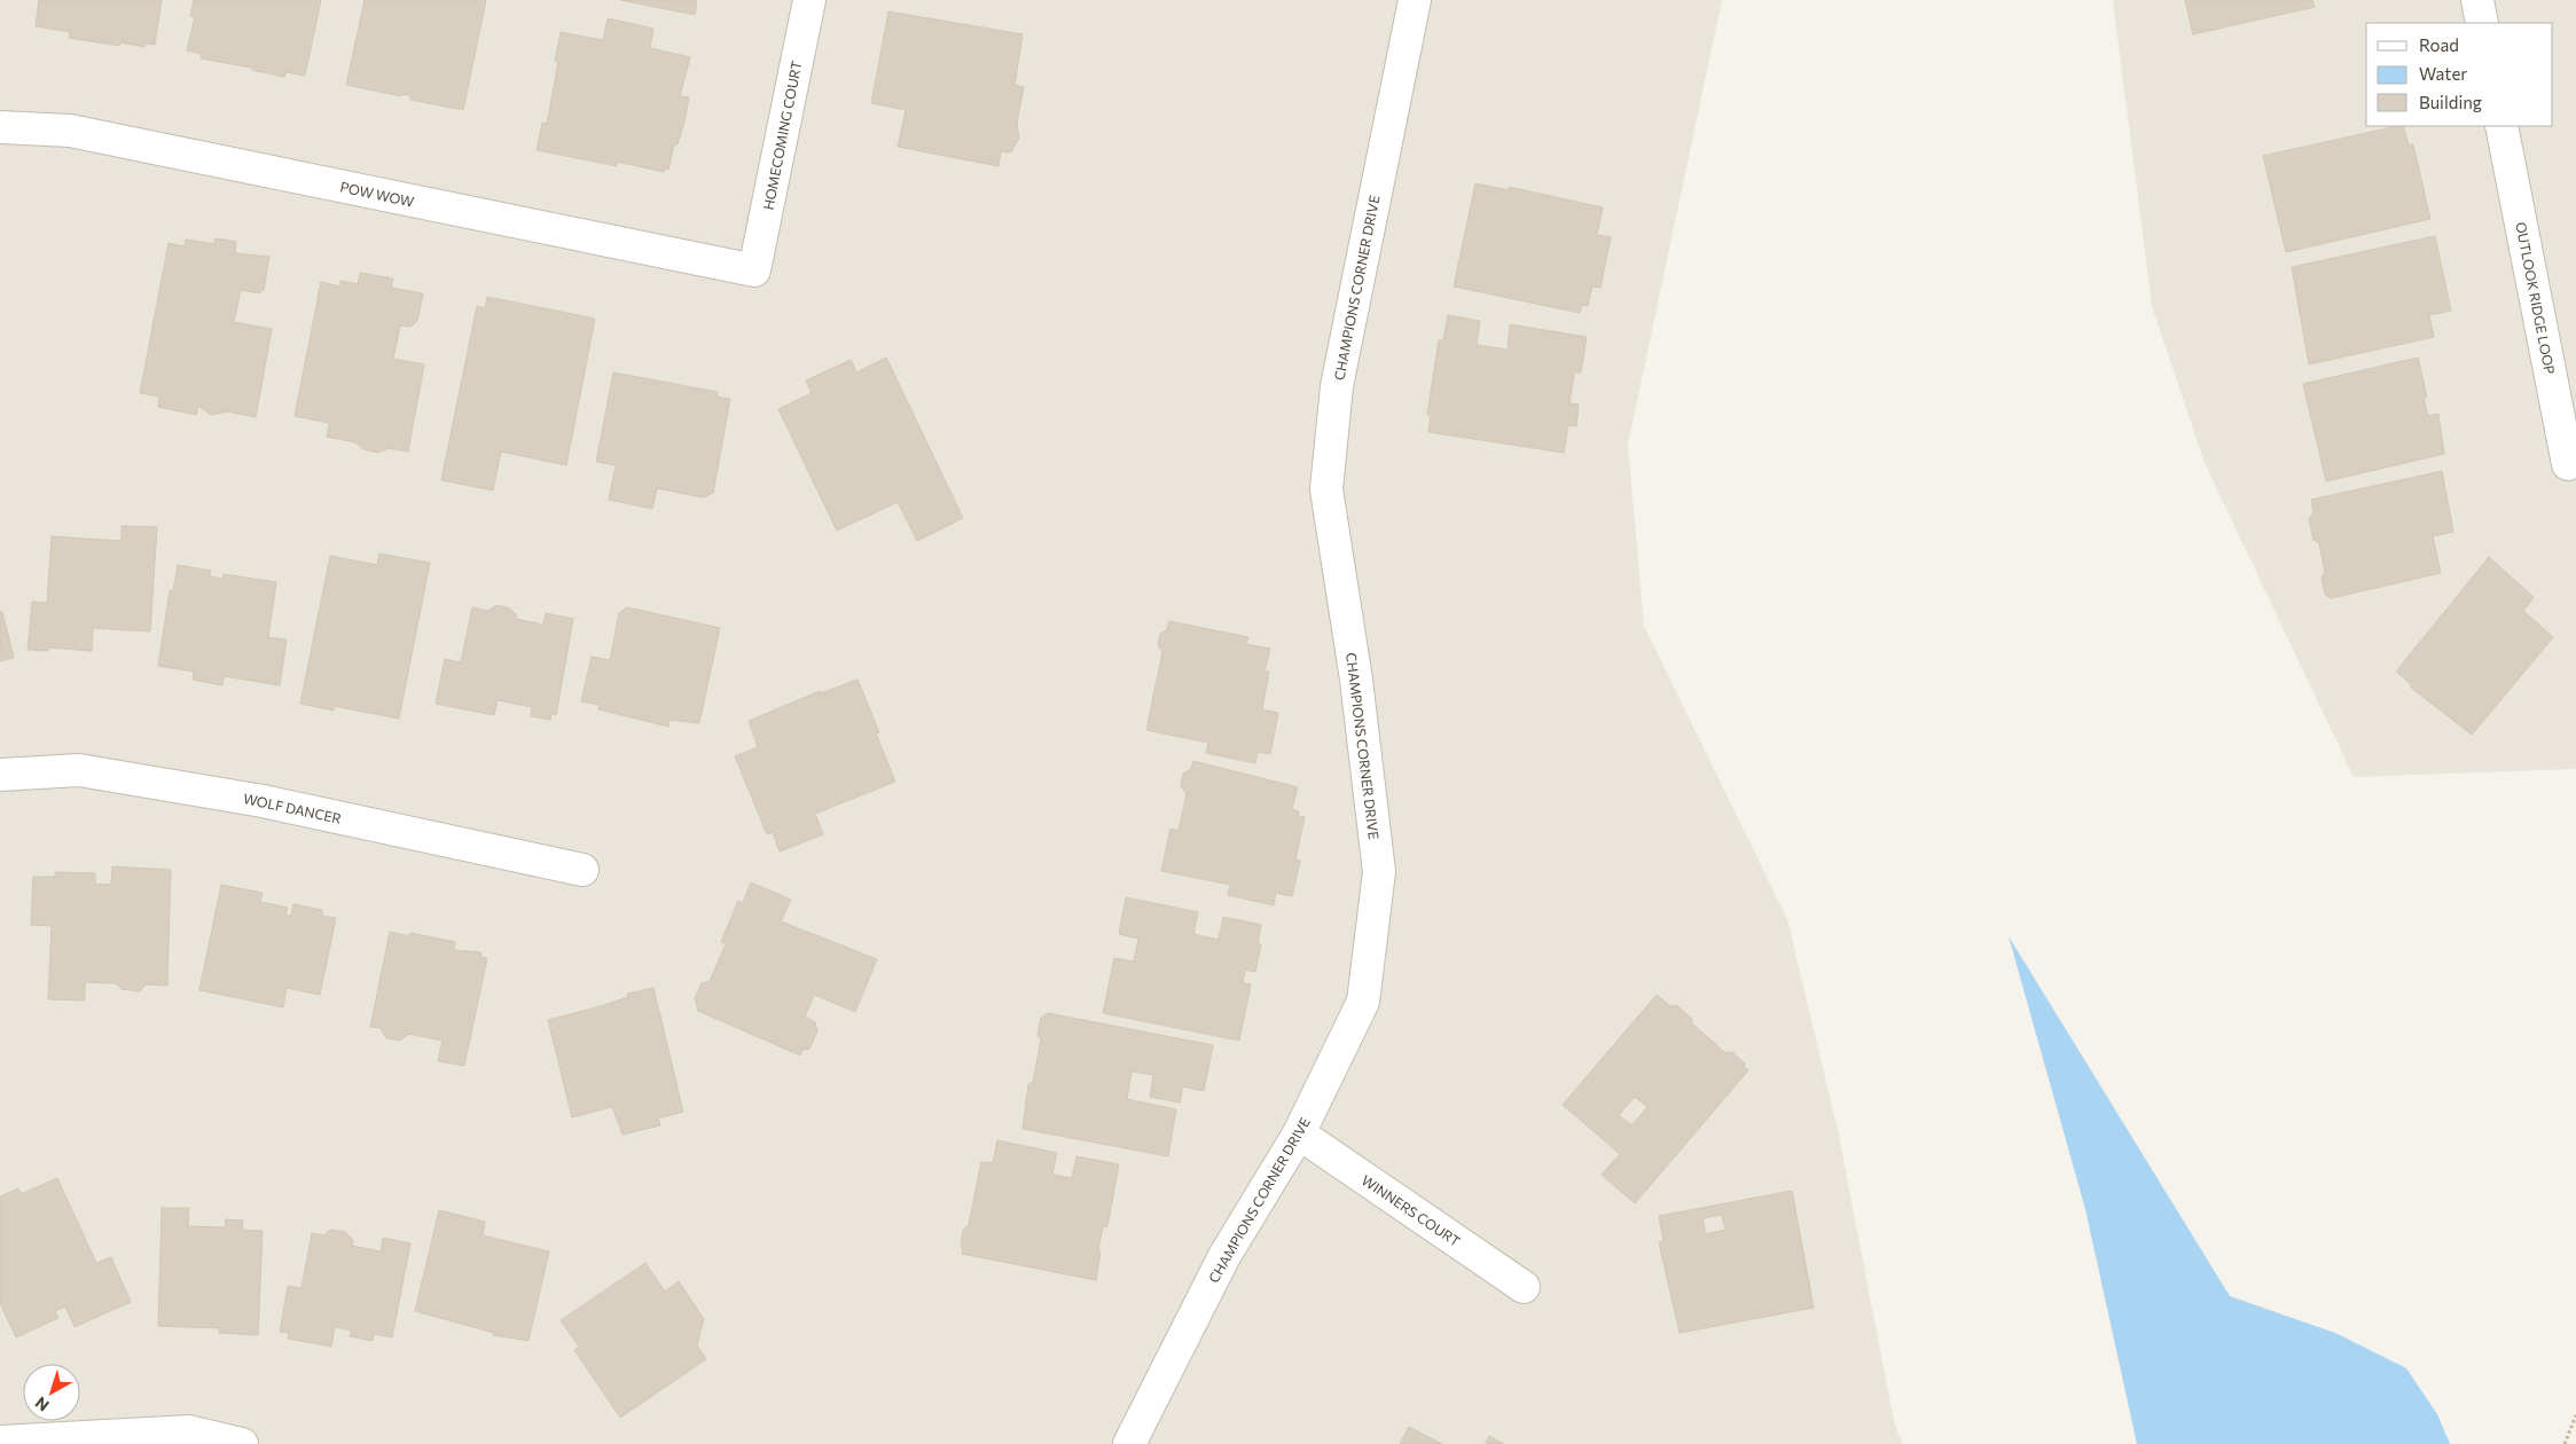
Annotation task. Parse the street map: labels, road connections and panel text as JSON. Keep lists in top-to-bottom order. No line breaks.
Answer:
{"streets":{"street":["HOMECOMING COURT","POW WOW","CHAMPIONS CORNER DRIVE","OUTLOOK RIDGE LOOP","WOLF DANCER","WINNERS COURT"]},"crossings":[["HOMECOMING COURT","POW WOW"],["CHAMPIONS CORNER DRIVE","WINNERS COURT"]],"legend":["Road","Water","Building"],"north":"bottom left"}
